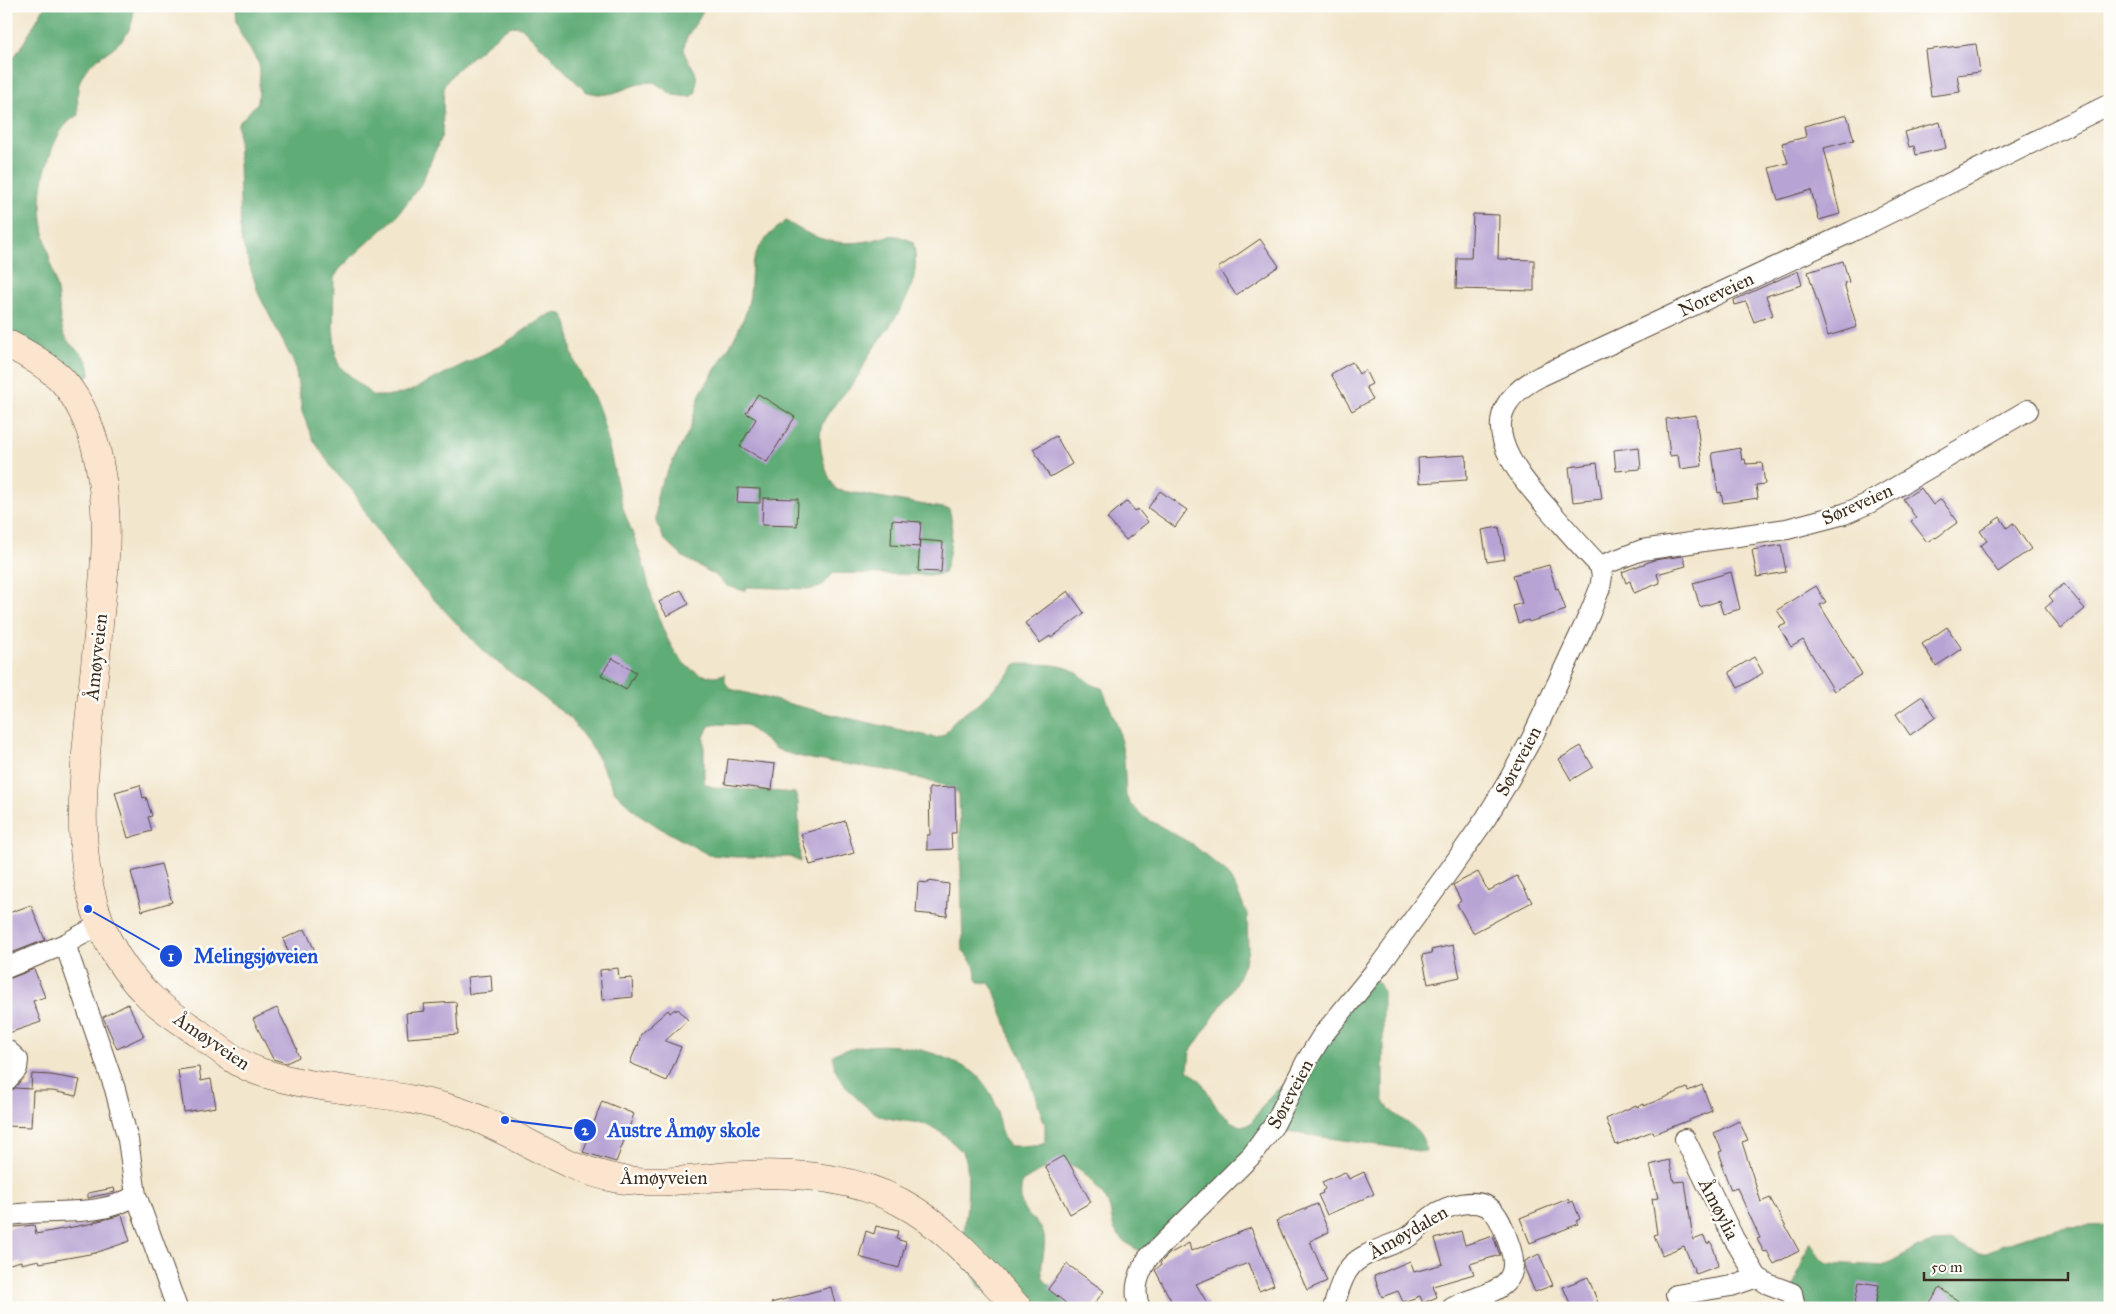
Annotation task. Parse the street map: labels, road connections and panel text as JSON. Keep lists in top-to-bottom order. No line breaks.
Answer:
{"streets":{"main road":["Åmøyveien"],"street":["Noreveien","Søreveien","Åmøylia","Åmøydalen"]},"crossings":[["Noreveien","Søreveien"]],"places":["Melingsjøveien","Austre Åmøy skole"],"scale_bar":"50 m"}
